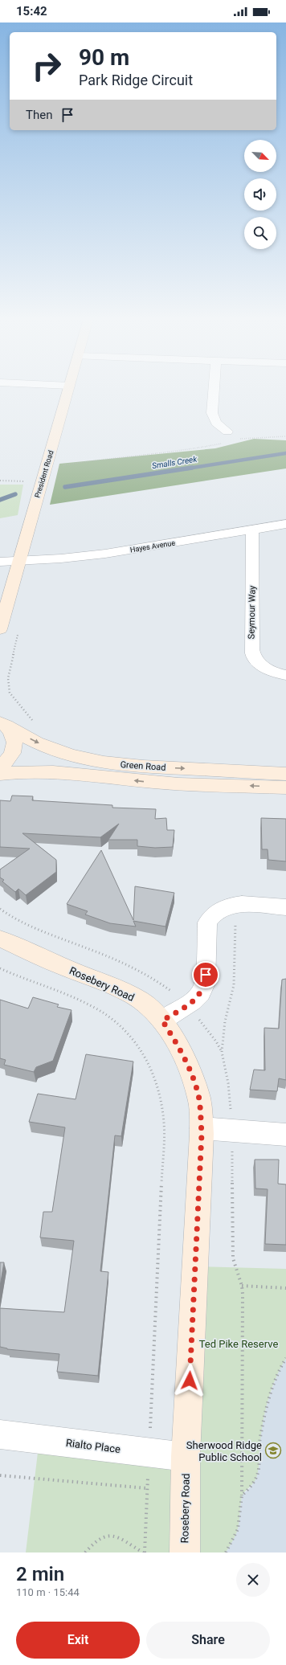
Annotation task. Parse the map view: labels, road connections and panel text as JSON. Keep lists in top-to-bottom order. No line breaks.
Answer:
{"streets":{"street":["President Road","Hayes Avenue","Seymour Way","Green Road","Rosebery Road","Rialto Place"]},"crossings":[["President Road","Hayes Avenue"],["Hayes Avenue","Seymour Way"],["Rosebery Road","Rialto Place"]],"water":["Smalls Creek"],"parks":["Ted Pike Reserve"],"places":{"school or university":["Sherwood Ridge Public School"]},"north":"bottom right","page":{"status":"15:42","turn":["90 m","Park Ridge Circuit"],"then":"Then","heading":["2 min","110 m · 15:44"],"buttons":["Exit","Share"]}}
